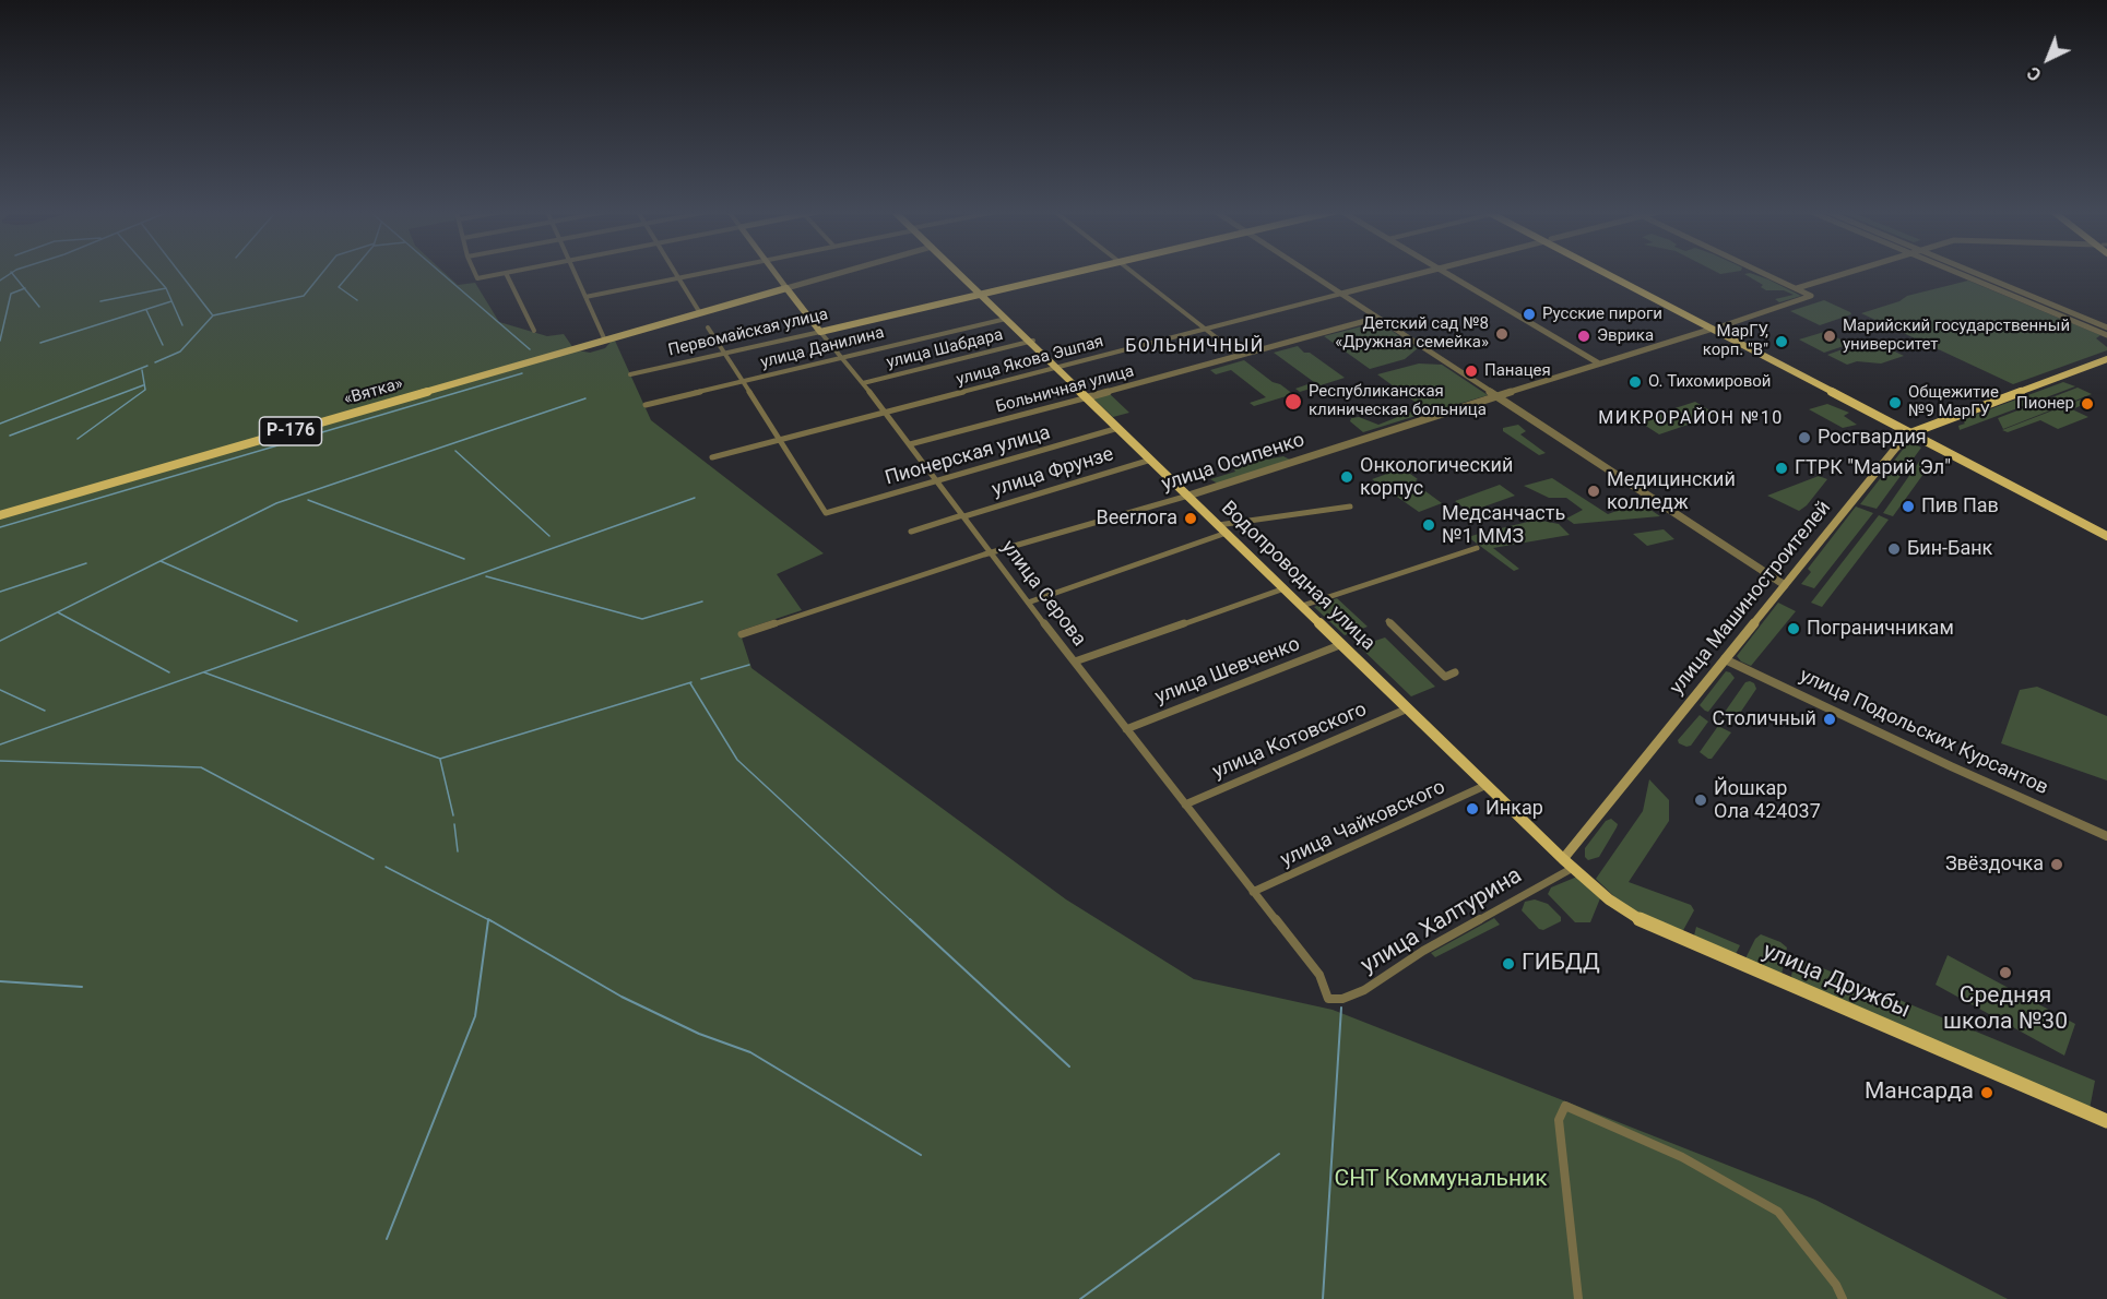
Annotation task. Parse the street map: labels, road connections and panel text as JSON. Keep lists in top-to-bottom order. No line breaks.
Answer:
{"streets":{"main road":["Первомайская улица","«Вятка»","Р-176","Водопроводная улица","улица Серова","улица Машиностроителей","улица Дружбы"],"street":["улица Данилина","улица Шабдара","улица Якова Эшпая","Больничная улица","Пионерская улица","улица Осипенко","улица Фрунзе","улица Шевченко","улица Подольских Курсантов","улица Котовского","улица Чайковского","улица Халтурина"]},"crossings":[["Первомайская улица","Водопроводная улица"],["Первомайская улица","улица Серова"],["улица Данилина","Водопроводная улица"],["улица Данилина","улица Серова"],["улица Шабдара","Водопроводная улица"],["улица Шабдара","улица Серова"],["улица Якова Эшпая","Пионерская улица"],["улица Якова Эшпая","Водопроводная улица"],["улица Якова Эшпая","улица Серова"],["Больничная улица","Водопроводная улица"],["Больничная улица","улица Серова"],["«Вятка»","улица Серова"],["Пионерская улица","Водопроводная улица"],["Пионерская улица","улица Серова"],["улица Осипенко","Водопроводная улица"],["улица Осипенко","улица Серова"],["улица Фрунзе","Водопроводная улица"],["улица Фрунзе","улица Серова"],["Водопроводная улица","улица Машиностроителей"],["Водопроводная улица","улица Шевченко"],["Водопроводная улица","улица Котовского"],["Водопроводная улица","улица Чайковского"],["Водопроводная улица","улица Халтурина"],["Водопроводная улица","улица Дружбы"],["улица Серова","улица Шевченко"],["улица Серова","улица Котовского"],["улица Серова","улица Чайковского"],["улица Серова","улица Халтурина"],["улица Машиностроителей","улица Подольских Курсантов"],["улица Машиностроителей","улица Халтурина"],["улица Машиностроителей","улица Дружбы"],["улица Халтурина","улица Дружбы"]],"districts":["БОЛЬНИЧНЫЙ","МИКРОРАЙОН №10"],"parks":["СНТ Коммунальник"],"places":["Русские пироги","Детский сад №8 «Дружная семейка»","Эврика","Марийский государственный университет","МарГУ, корп. \"В\"","Панацея","О. Тихомировой","Республиканская клиническая больница","Общежитие №9 МарГУ","Пионер","Росгвардия","ГТРК \"Марий Эл\"","Онкологический корпус","Медицинский колледж","Пив Пав","Beerлога","Медсанчасть №1 ММЗ","Бин-Банк","Пограничникам","Столичный","Йошкар Ола 424037","Инкар","Звёздочка","ГИБДД","Средняя школа №30","Мансарда"],"north":"bottom left"}
